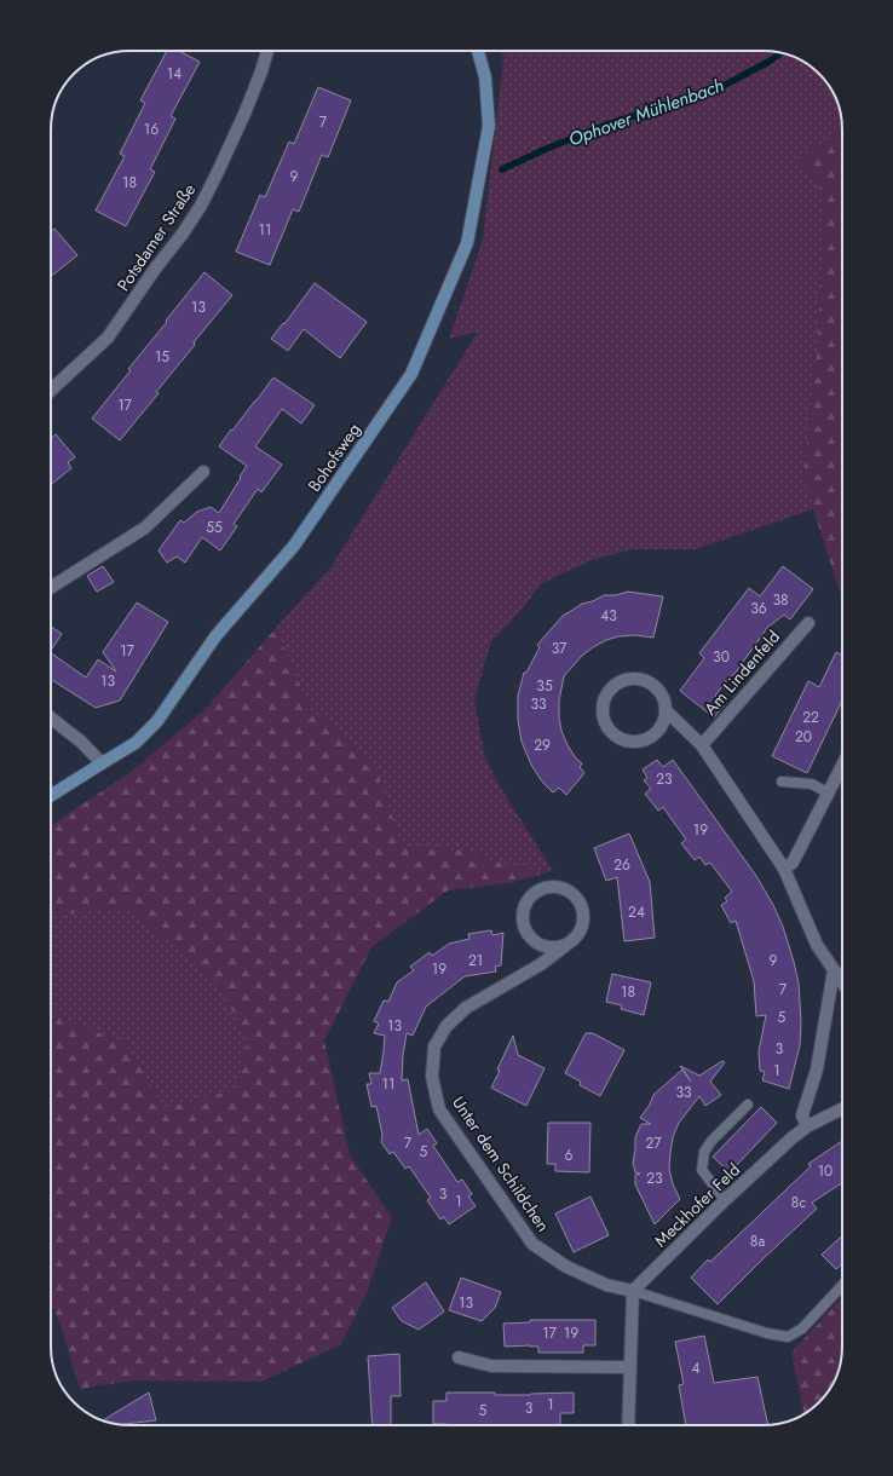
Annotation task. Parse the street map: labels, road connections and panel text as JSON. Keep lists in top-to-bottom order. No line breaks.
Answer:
{"streets":{"street":["Potsdamer Straße","Bohofsweg","Am Lindenfeld","Unter dem Schildchen","Meckhofer Feld"]},"crossings":[["Unter dem Schildchen","Meckhofer Feld"]],"water":["Ophover Mühlenbach"],"house_numbers":["14","7","16","9","18","11","13","15","17","55","38","36","43","37","17","30","13","35","33","22","20","29","23","19","26","24","21","9","19","7","18","5","13","3","1","11","33","7","27","5","6","10","23","3","1","8c","8a","13","17","19","4","1","3","5"]}
